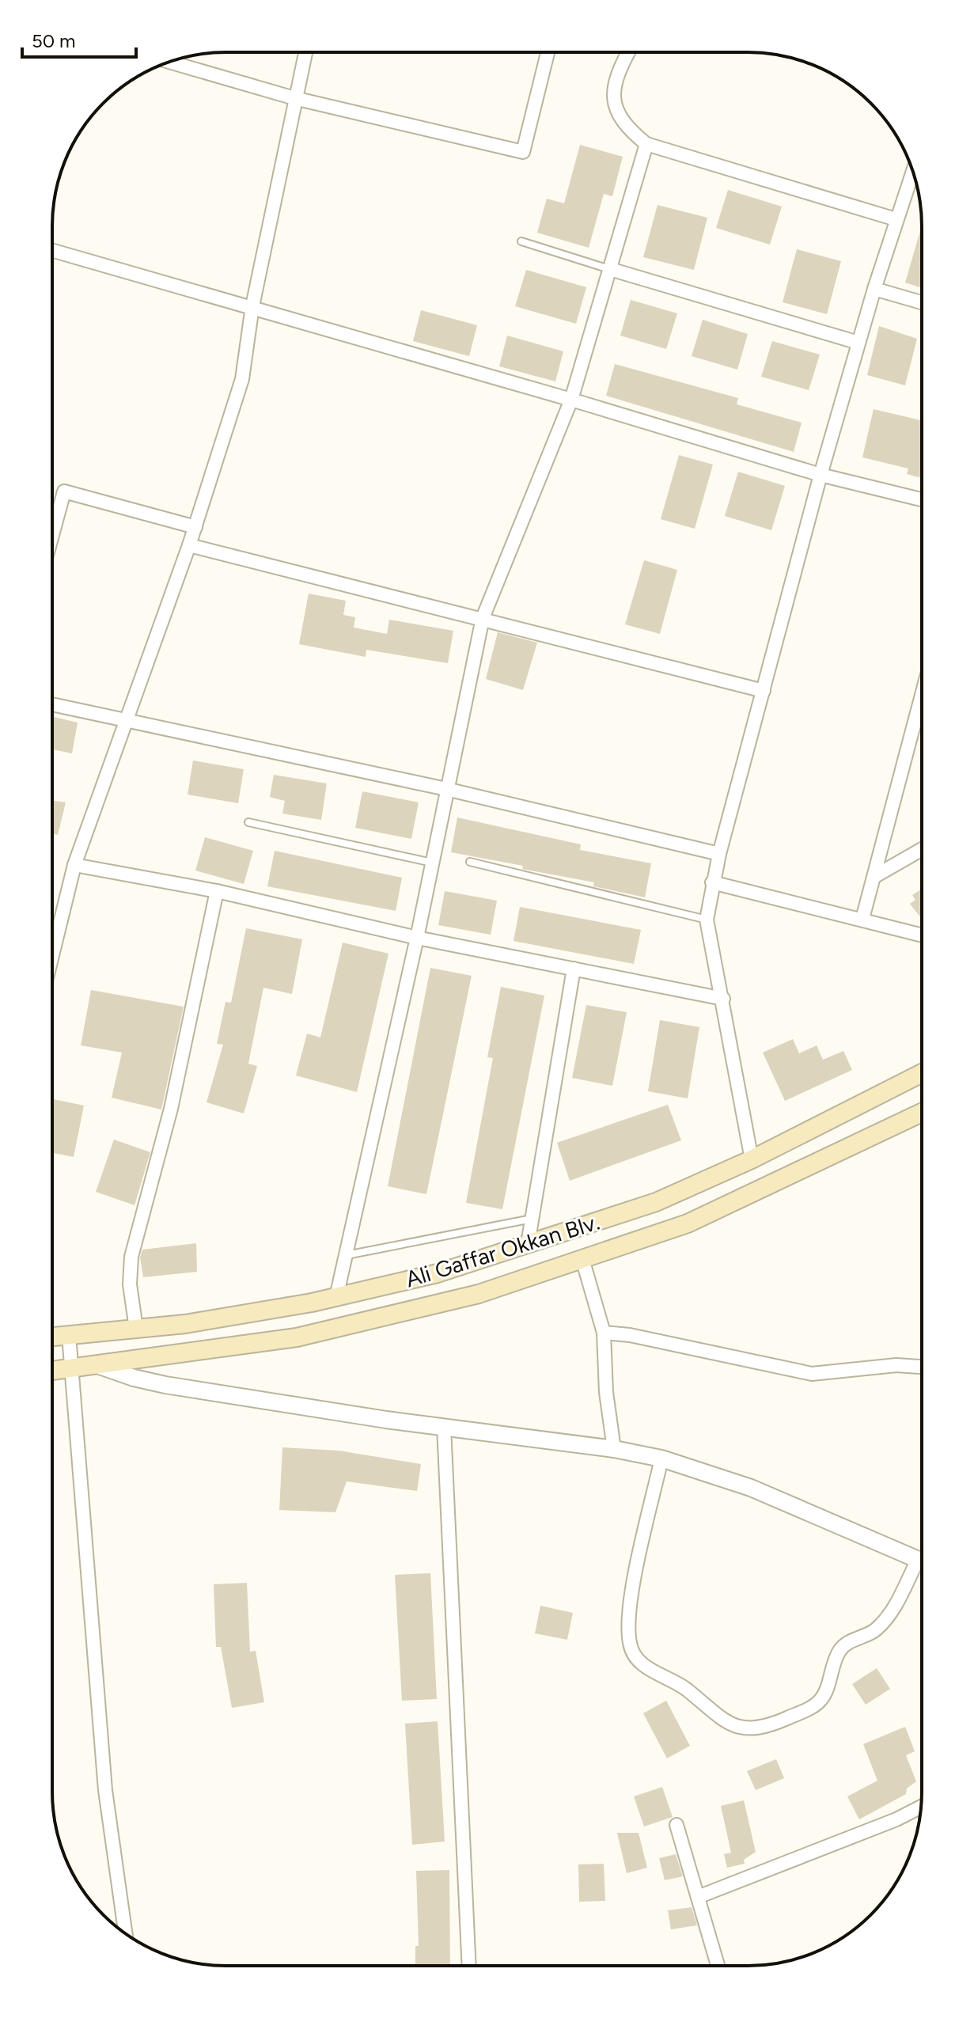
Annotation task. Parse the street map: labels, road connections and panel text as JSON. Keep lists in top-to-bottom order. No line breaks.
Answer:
{"streets":{"main road":["Ali Gaffar Okkan Blv."]},"scale_bar":"50 m"}
